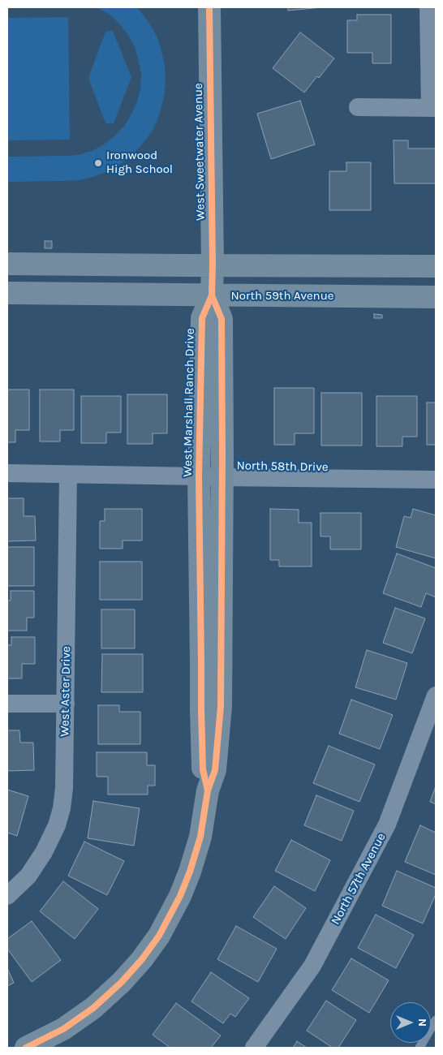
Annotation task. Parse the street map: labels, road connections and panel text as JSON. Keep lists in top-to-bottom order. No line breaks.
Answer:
{"streets":{"street":["West Sweetwater Avenue","North 59th Avenue","West Marshall Ranch Drive","North 58th Drive","West Aster Drive","North 57th Avenue"]},"crossings":[["West Sweetwater Avenue","North 59th Avenue"],["West Sweetwater Avenue","West Marshall Ranch Drive"],["North 59th Avenue","West Marshall Ranch Drive"],["West Marshall Ranch Drive","North 58th Drive"],["North 58th Drive","West Aster Drive"]],"places":["Ironwood High School"],"north":"right"}
